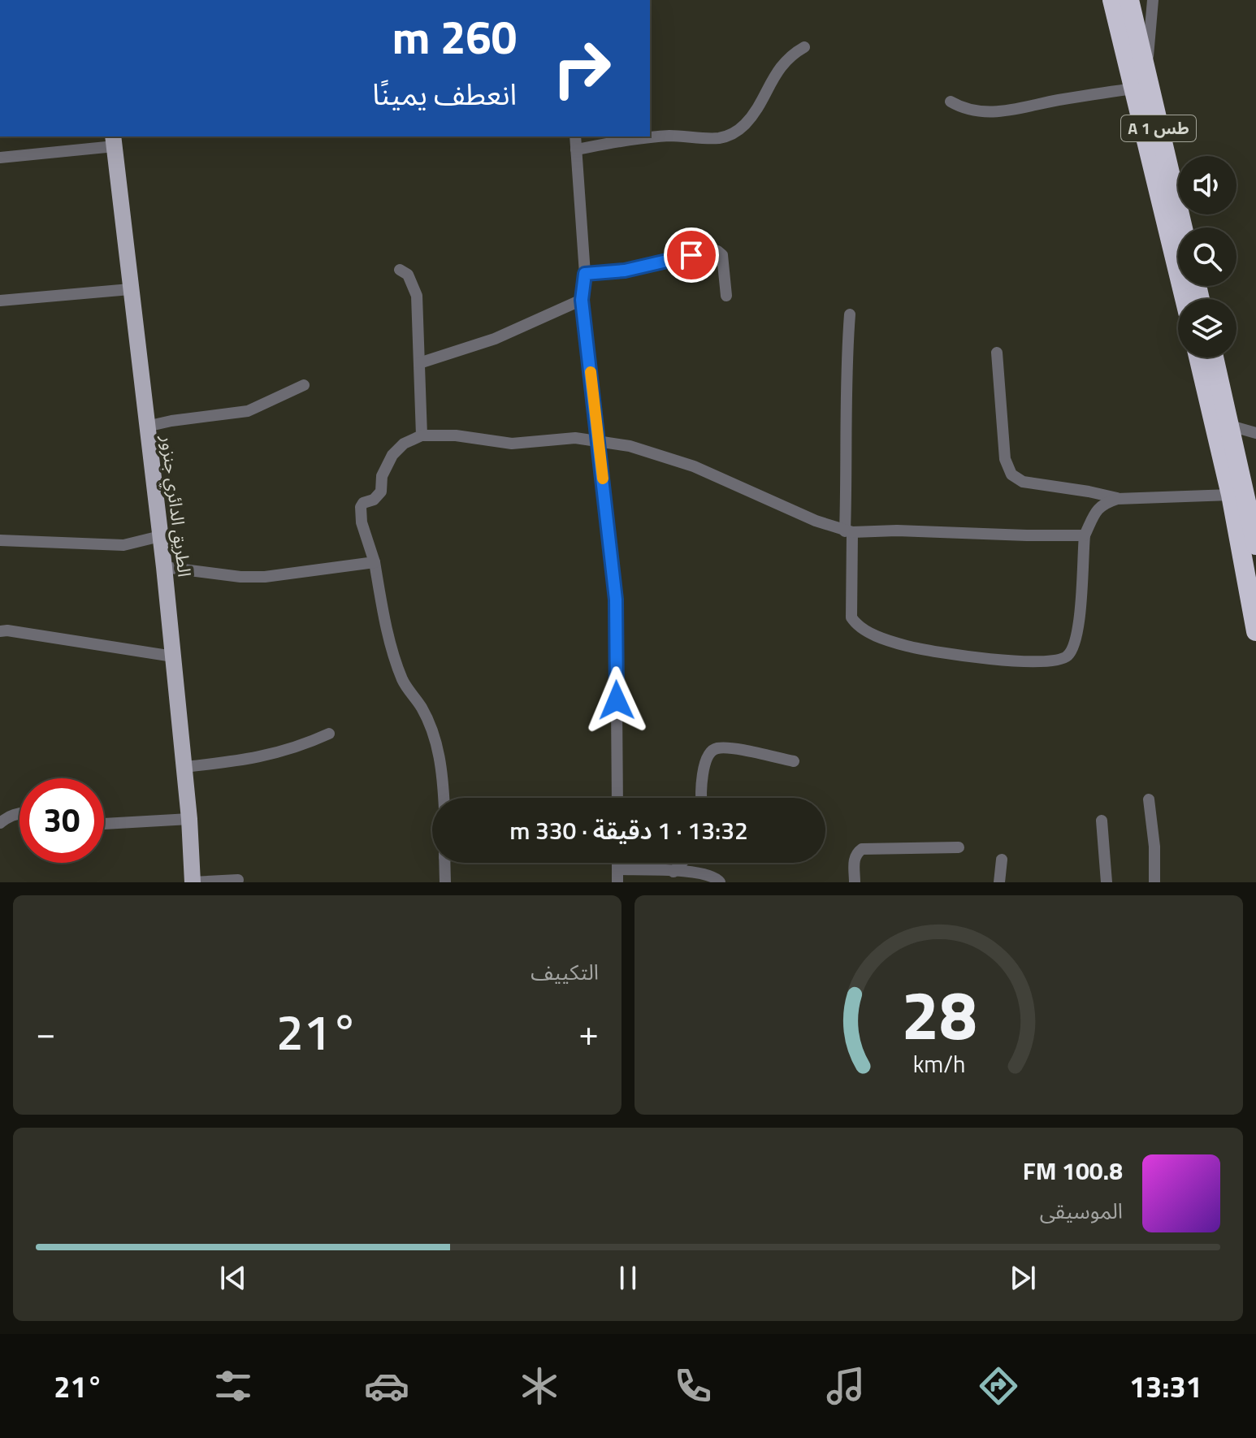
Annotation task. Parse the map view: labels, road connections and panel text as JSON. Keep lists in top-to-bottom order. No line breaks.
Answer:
{"streets":{"highway":["A 1 طس"],"main road":["الطريق الدائري جنزور"]},"page":{"turn":["260 m","انعطف يمينًا"],"limit":"30","trip":"13:32 · 1 دقيقة · 330 m","tile":"التكييف","heat":["−","21°","+"],"song":["100.8 FM","الموسيقى"],"tabs":["13:31","21°"],"gauge":["28","km/h"]}}
